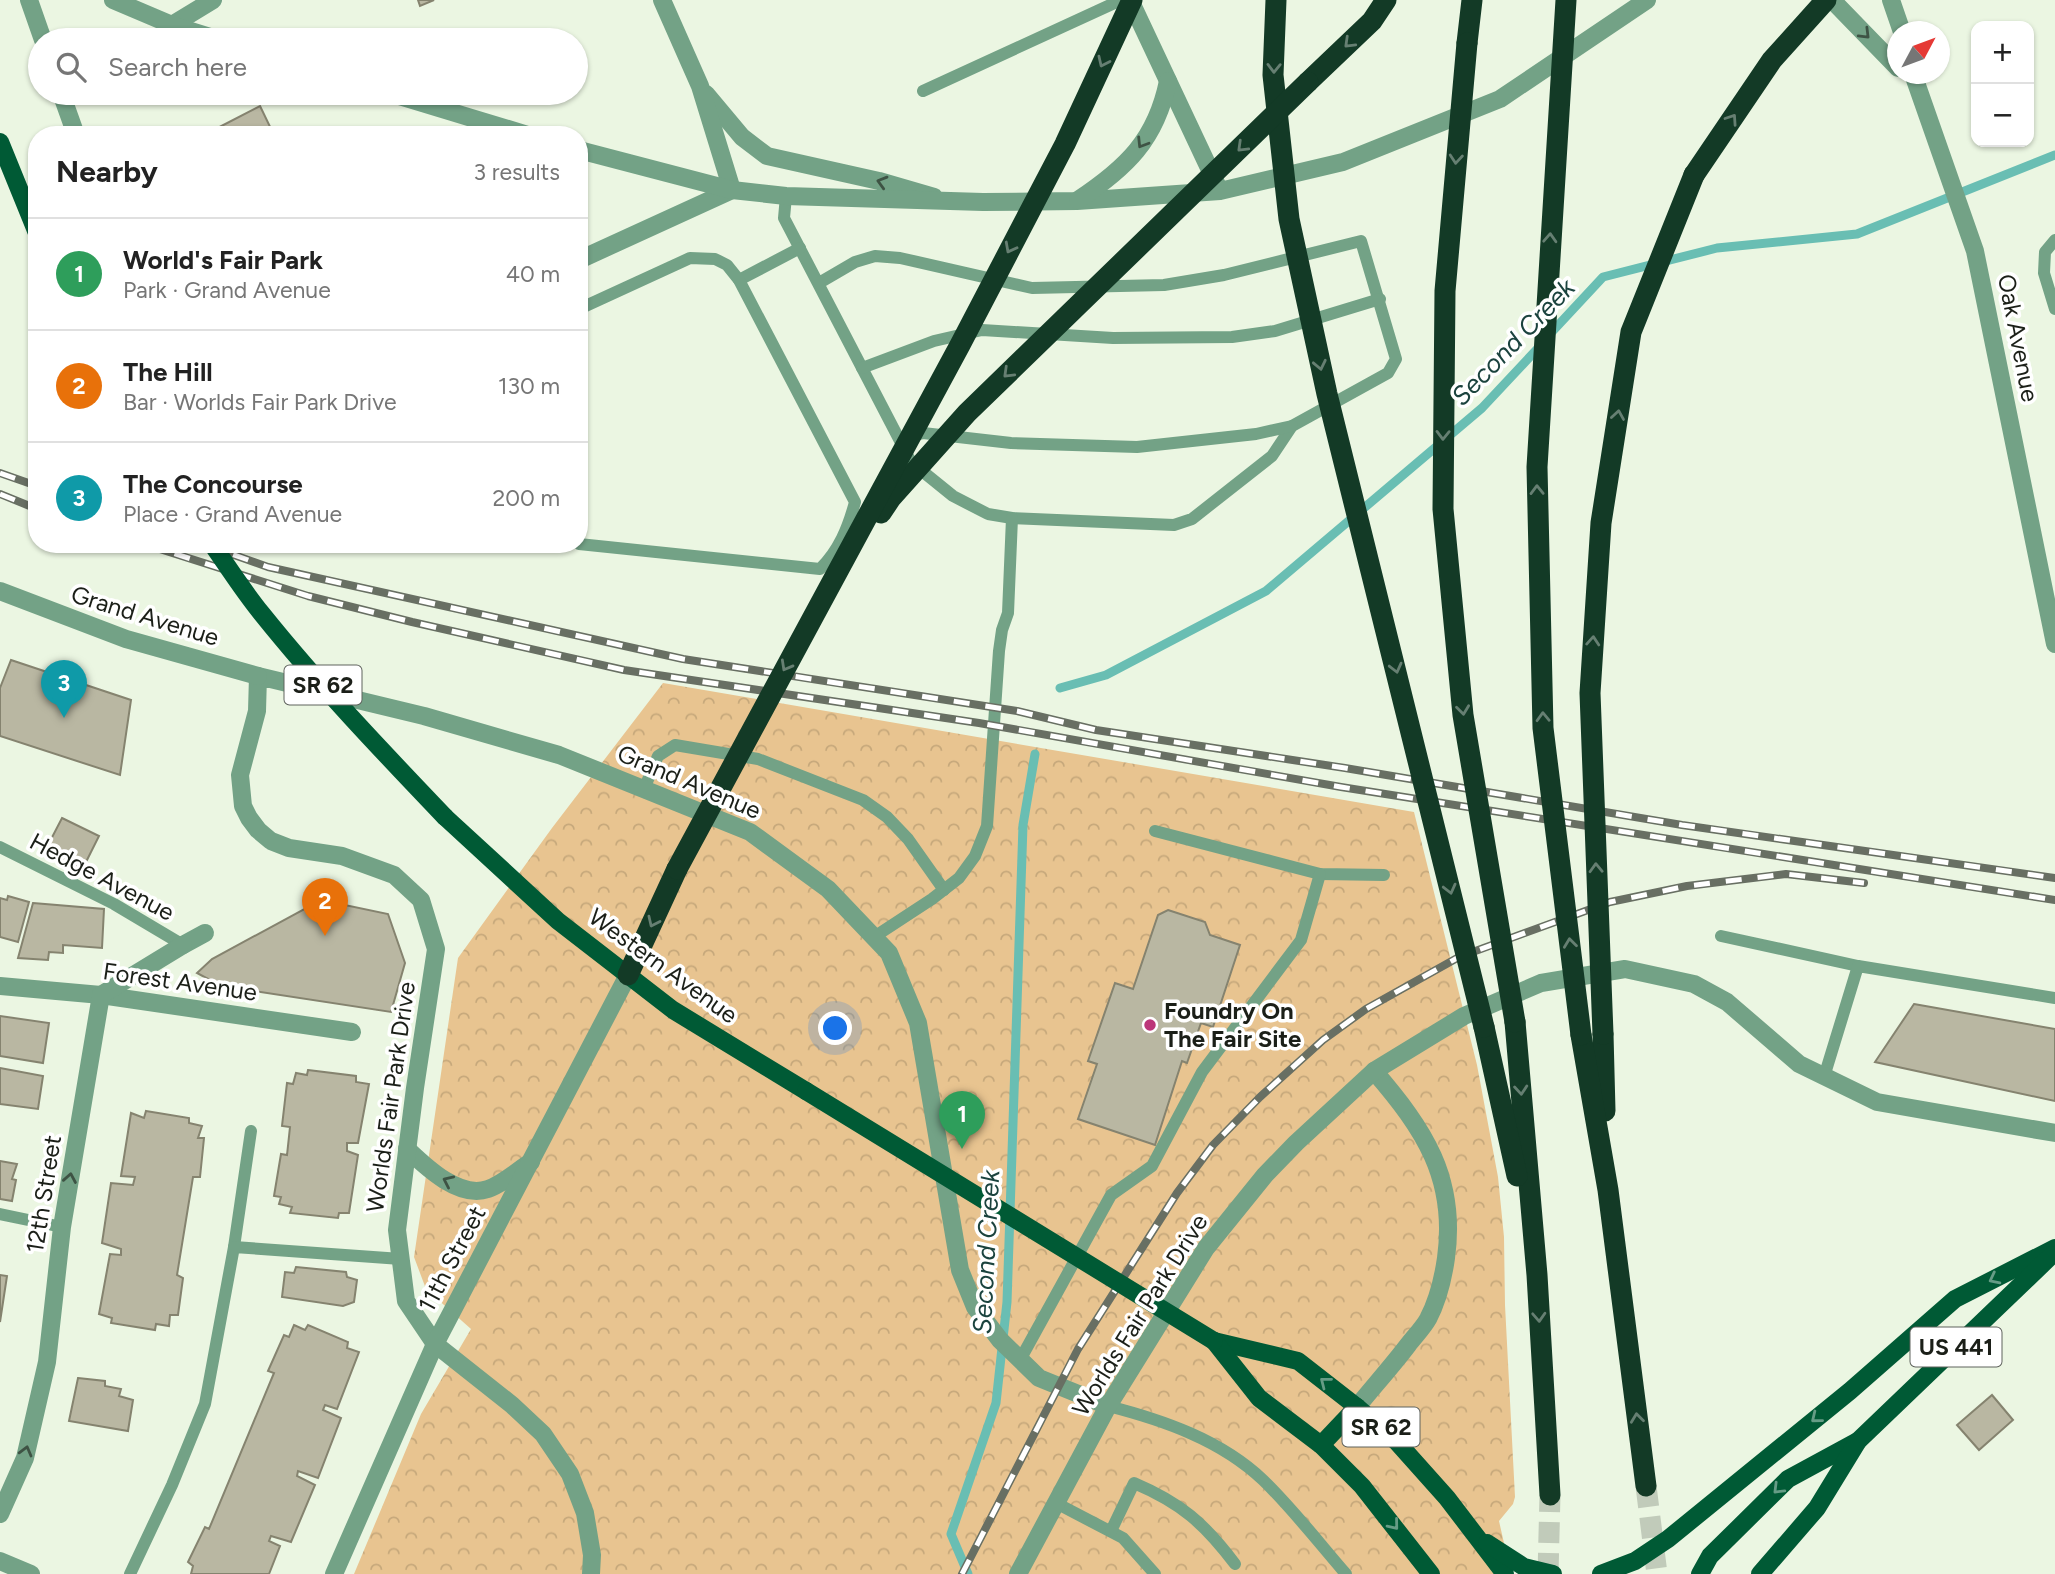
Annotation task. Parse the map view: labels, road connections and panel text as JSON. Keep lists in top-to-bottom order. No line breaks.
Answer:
{"streets":{"main road":["SR 62","Western Avenue","US 441"],"street":["Oak Avenue","Grand Avenue","Forest Avenue","Worlds Fair Park Drive","12th Street","11th Street"],"lane":["Hedge Avenue"]},"crossings":[["Grand Avenue","Worlds Fair Park Drive"],["Western Avenue","11th Street"],["Forest Avenue","12th Street"],["Worlds Fair Park Drive","11th Street"]],"one_way":["12th Street"],"water":["Second Creek"],"places":["Foundry On The Fair Site"],"north":"top right","page":{"map_buttons":["+","−"],"search":"Search here","heading":["Nearby","3 results"],"list":[{"mark":"1","name":"World's Fair Park","note":"Park · Grand Avenue","value":"40 m"},{"mark":"2","name":"The Hill","note":"Bar · Worlds Fair Park Drive","value":"130 m"},{"mark":"3","name":"The Concourse","note":"Place · Grand Avenue","value":"200 m"}],"pins":["3","2","1"]}}
